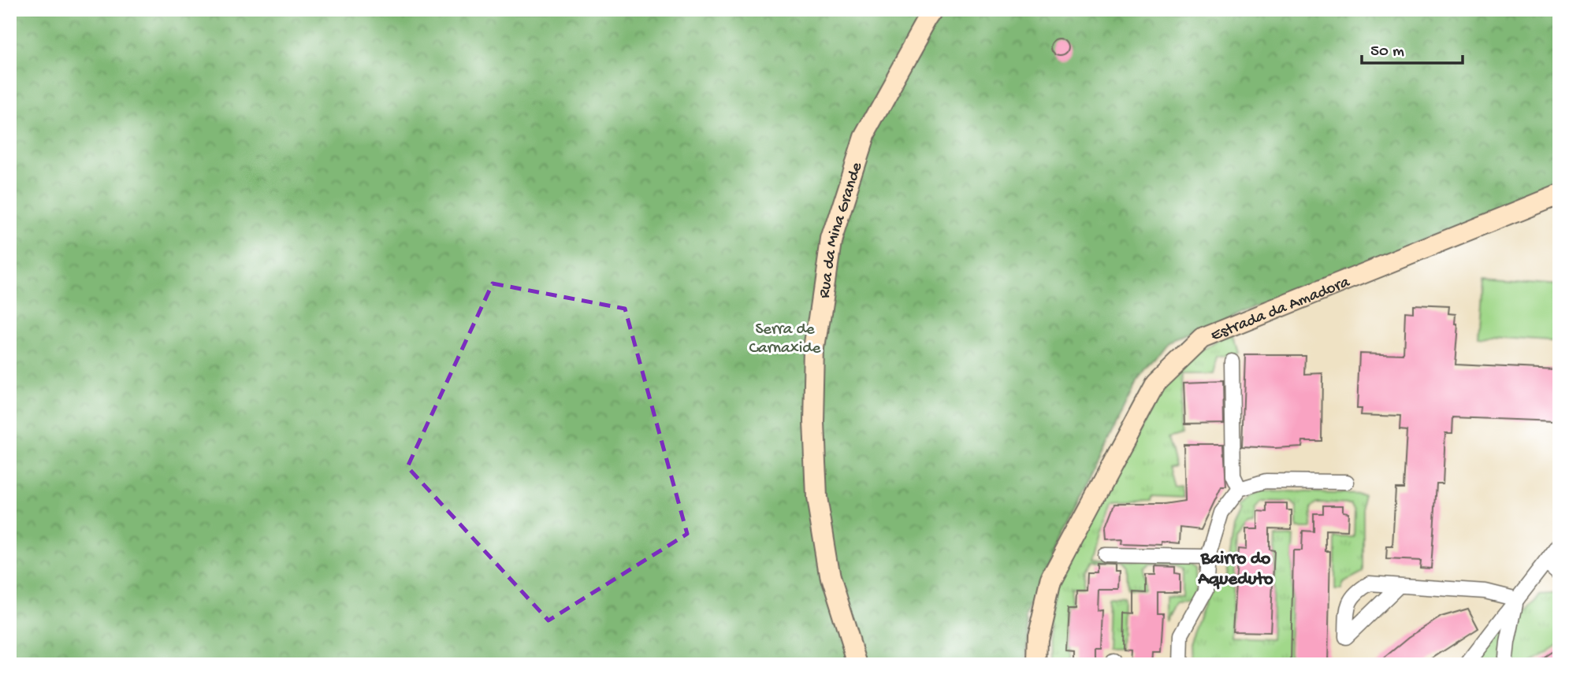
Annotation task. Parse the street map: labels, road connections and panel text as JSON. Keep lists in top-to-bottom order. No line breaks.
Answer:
{"streets":{"street":["Rua da Mina Grande","Estrada da Amadora"]},"districts":["Bairro do Aqueduto"],"parks":["Serra de Carnaxide"],"scale_bar":"50 m"}
